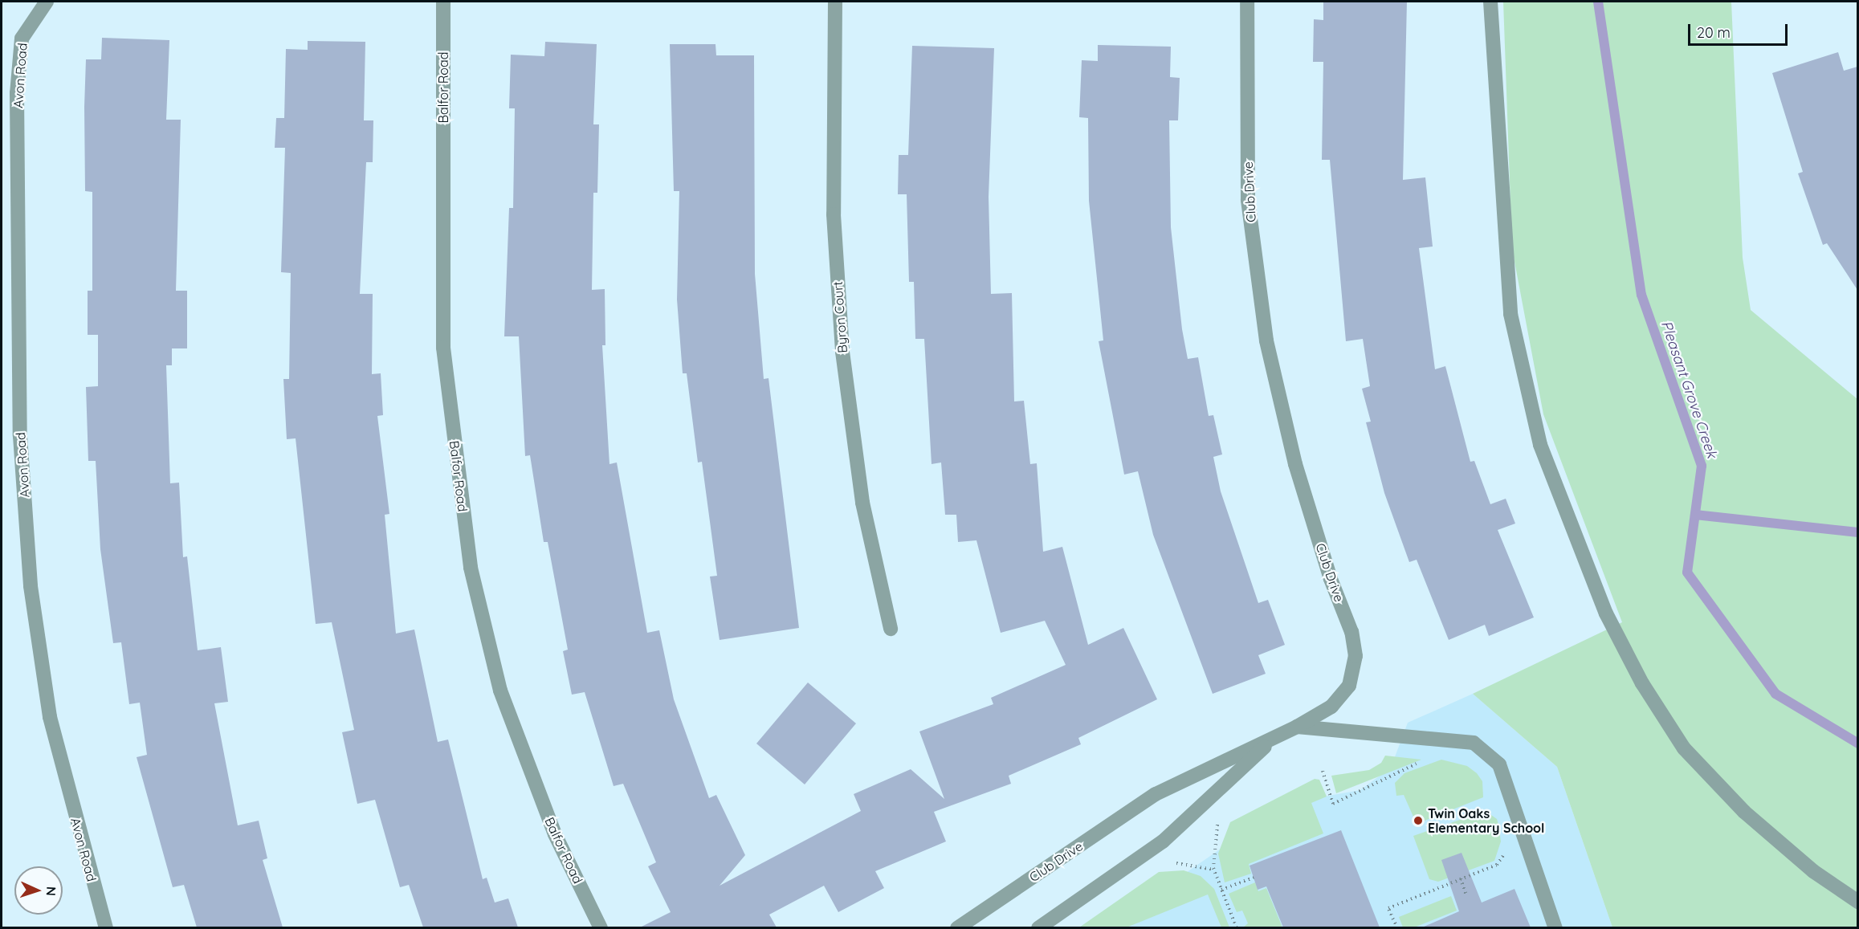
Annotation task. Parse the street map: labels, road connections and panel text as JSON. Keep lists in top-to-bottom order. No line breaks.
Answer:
{"streets":{"street":["Avon Road","Balfor Road","Club Drive","Byron Court"]},"water":["Pleasant Grove Creek"],"places":["Twin Oaks Elementary School"],"scale_bar":"20 m","north":"right"}
